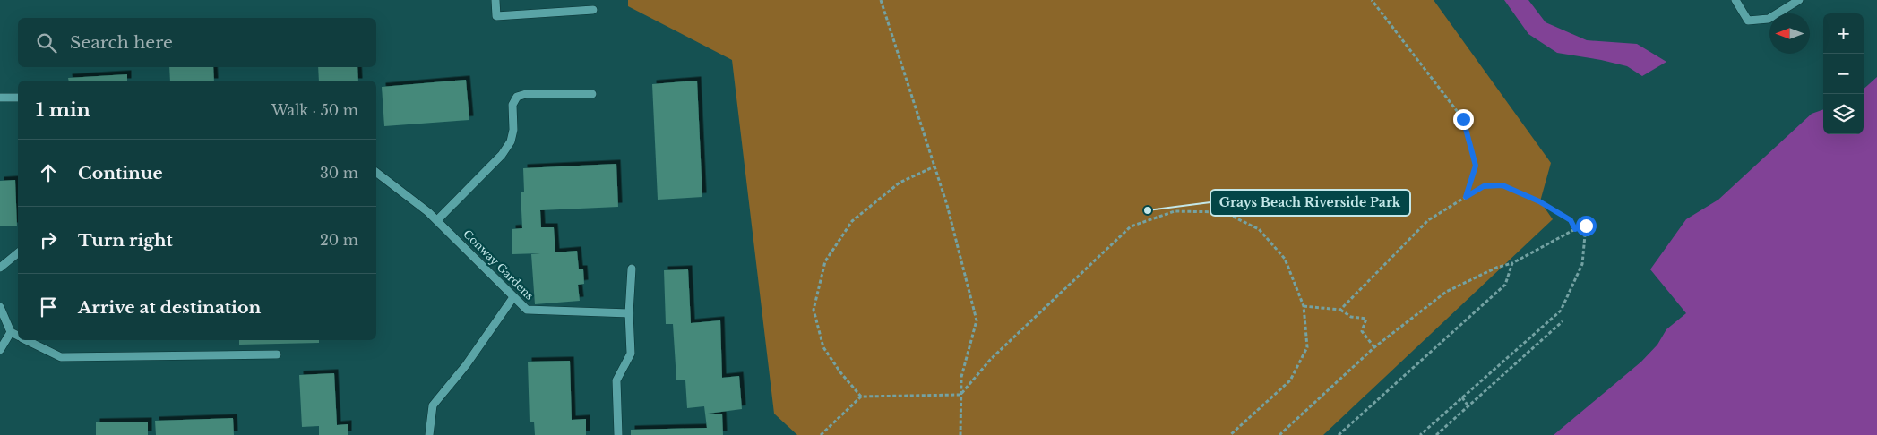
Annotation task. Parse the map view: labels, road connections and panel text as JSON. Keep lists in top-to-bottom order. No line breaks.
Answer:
{"streets":{"street":["Conway Gardens"]},"places":["Grays Beach Riverside Park"],"north":"left","page":{"map_buttons":["+","−"],"search":"Search here","heading":["1 min","Walk · 50 m"],"list":[["Continue","30 m"],["Turn right","20 m"],"Arrive at destination"]}}
